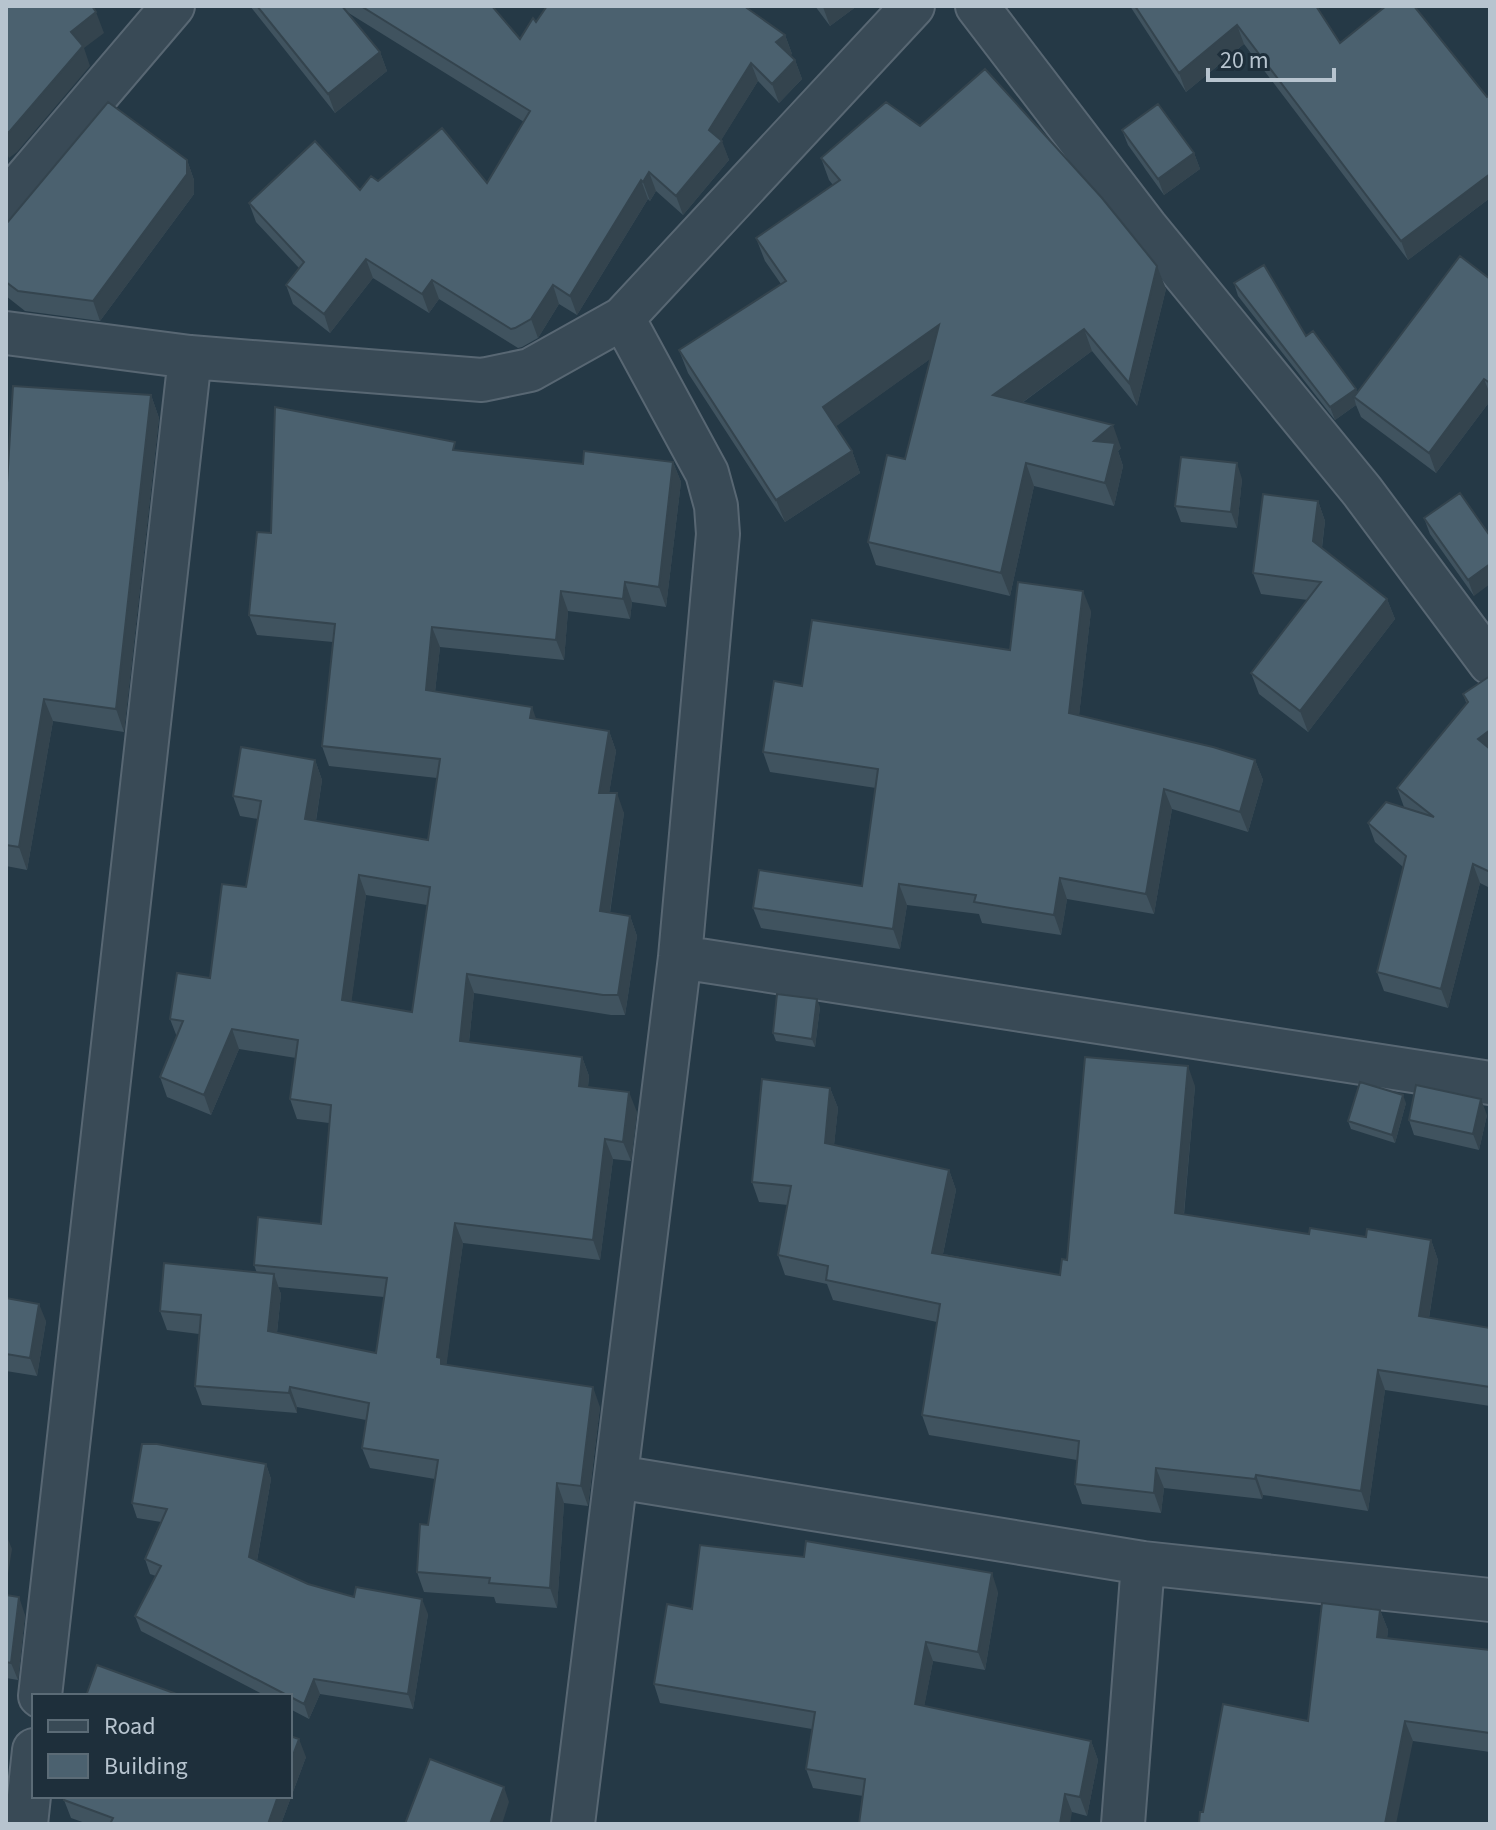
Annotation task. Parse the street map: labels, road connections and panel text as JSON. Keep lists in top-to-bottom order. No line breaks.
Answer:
{"legend":["Road","Building"],"scale_bar":"20 m"}
